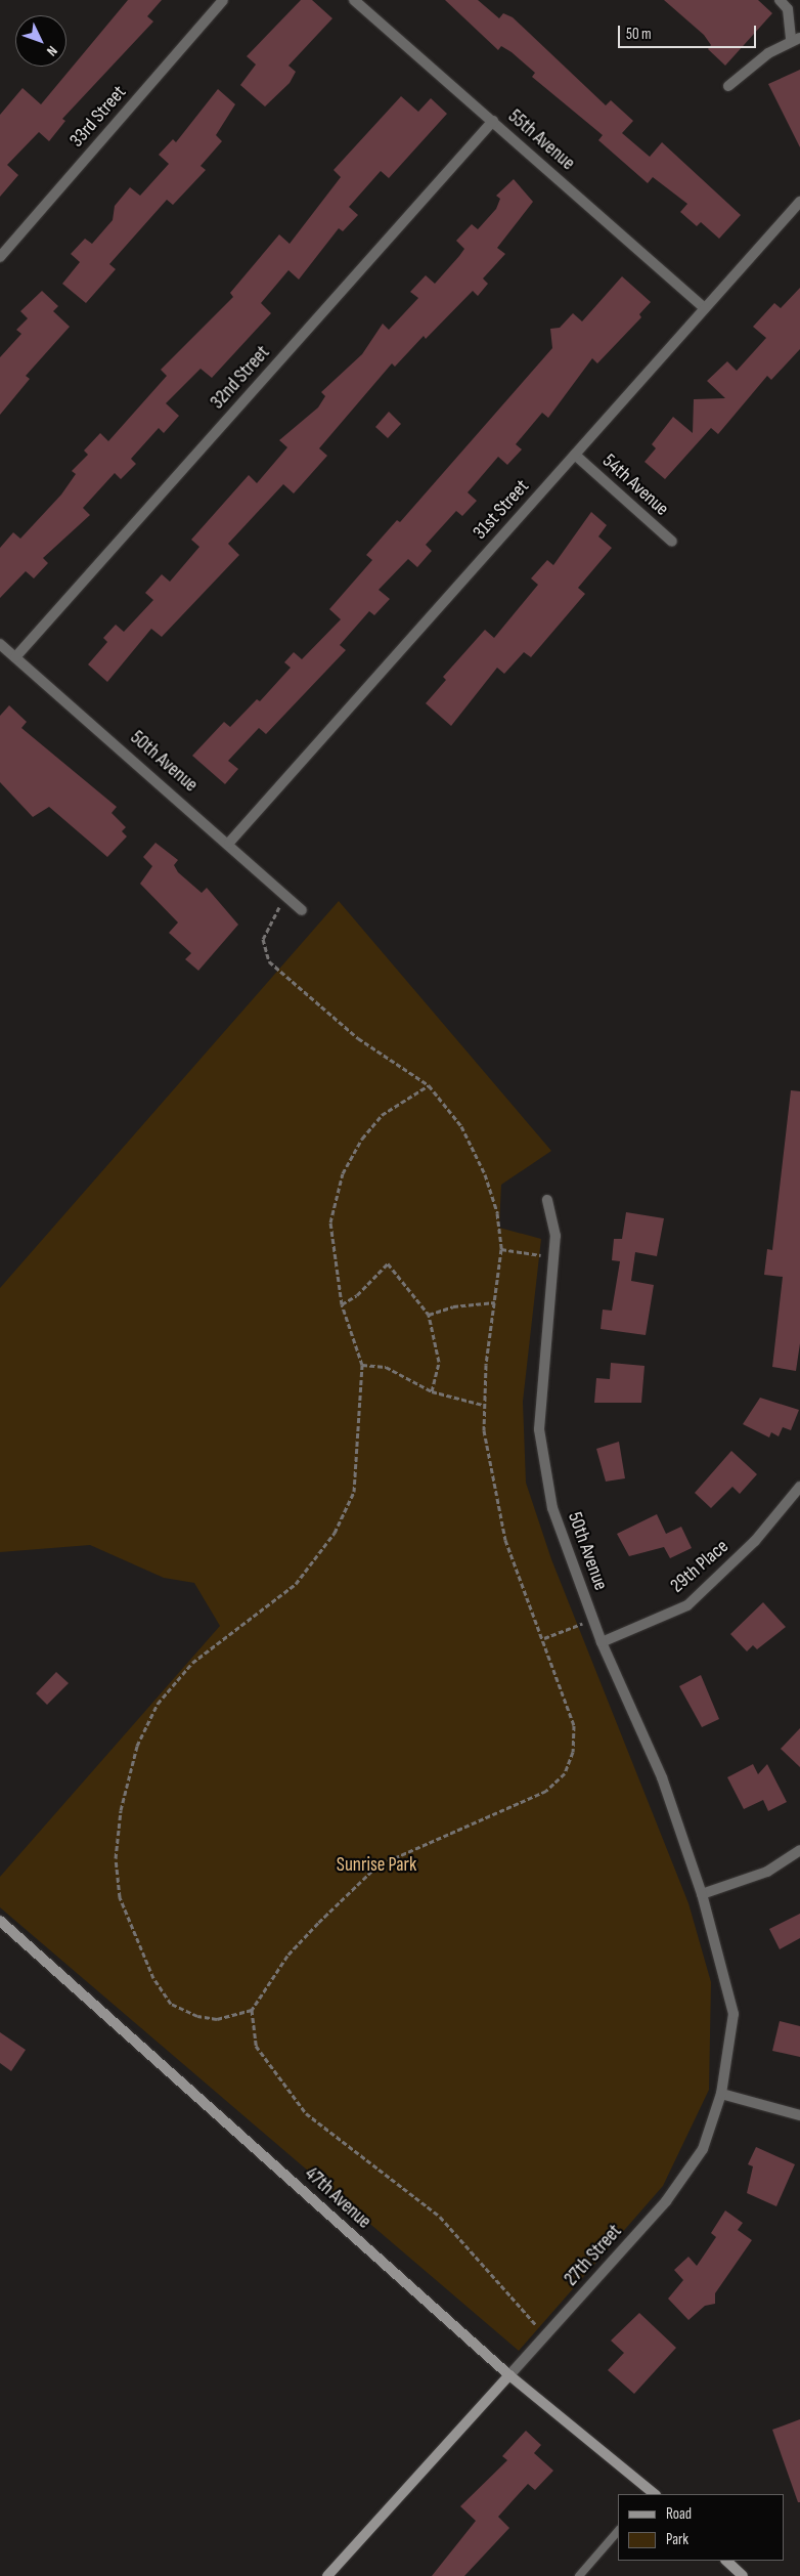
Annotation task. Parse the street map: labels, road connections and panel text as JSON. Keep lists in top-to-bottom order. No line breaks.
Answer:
{"streets":{"street":["33rd Street","55th Avenue","32nd Street","54th Avenue","31st Street","50th Avenue","29th Place","47th Avenue","27th Street"]},"crossings":[["55th Avenue","32nd Street"],["55th Avenue","31st Street"],["32nd Street","50th Avenue"],["54th Avenue","31st Street"],["31st Street","50th Avenue"],["50th Avenue","29th Place"],["50th Avenue","27th Street"],["47th Avenue","27th Street"]],"parks":["Sunrise Park"],"legend":["Road","Park"],"scale_bar":"50 m","north":"bottom right"}
